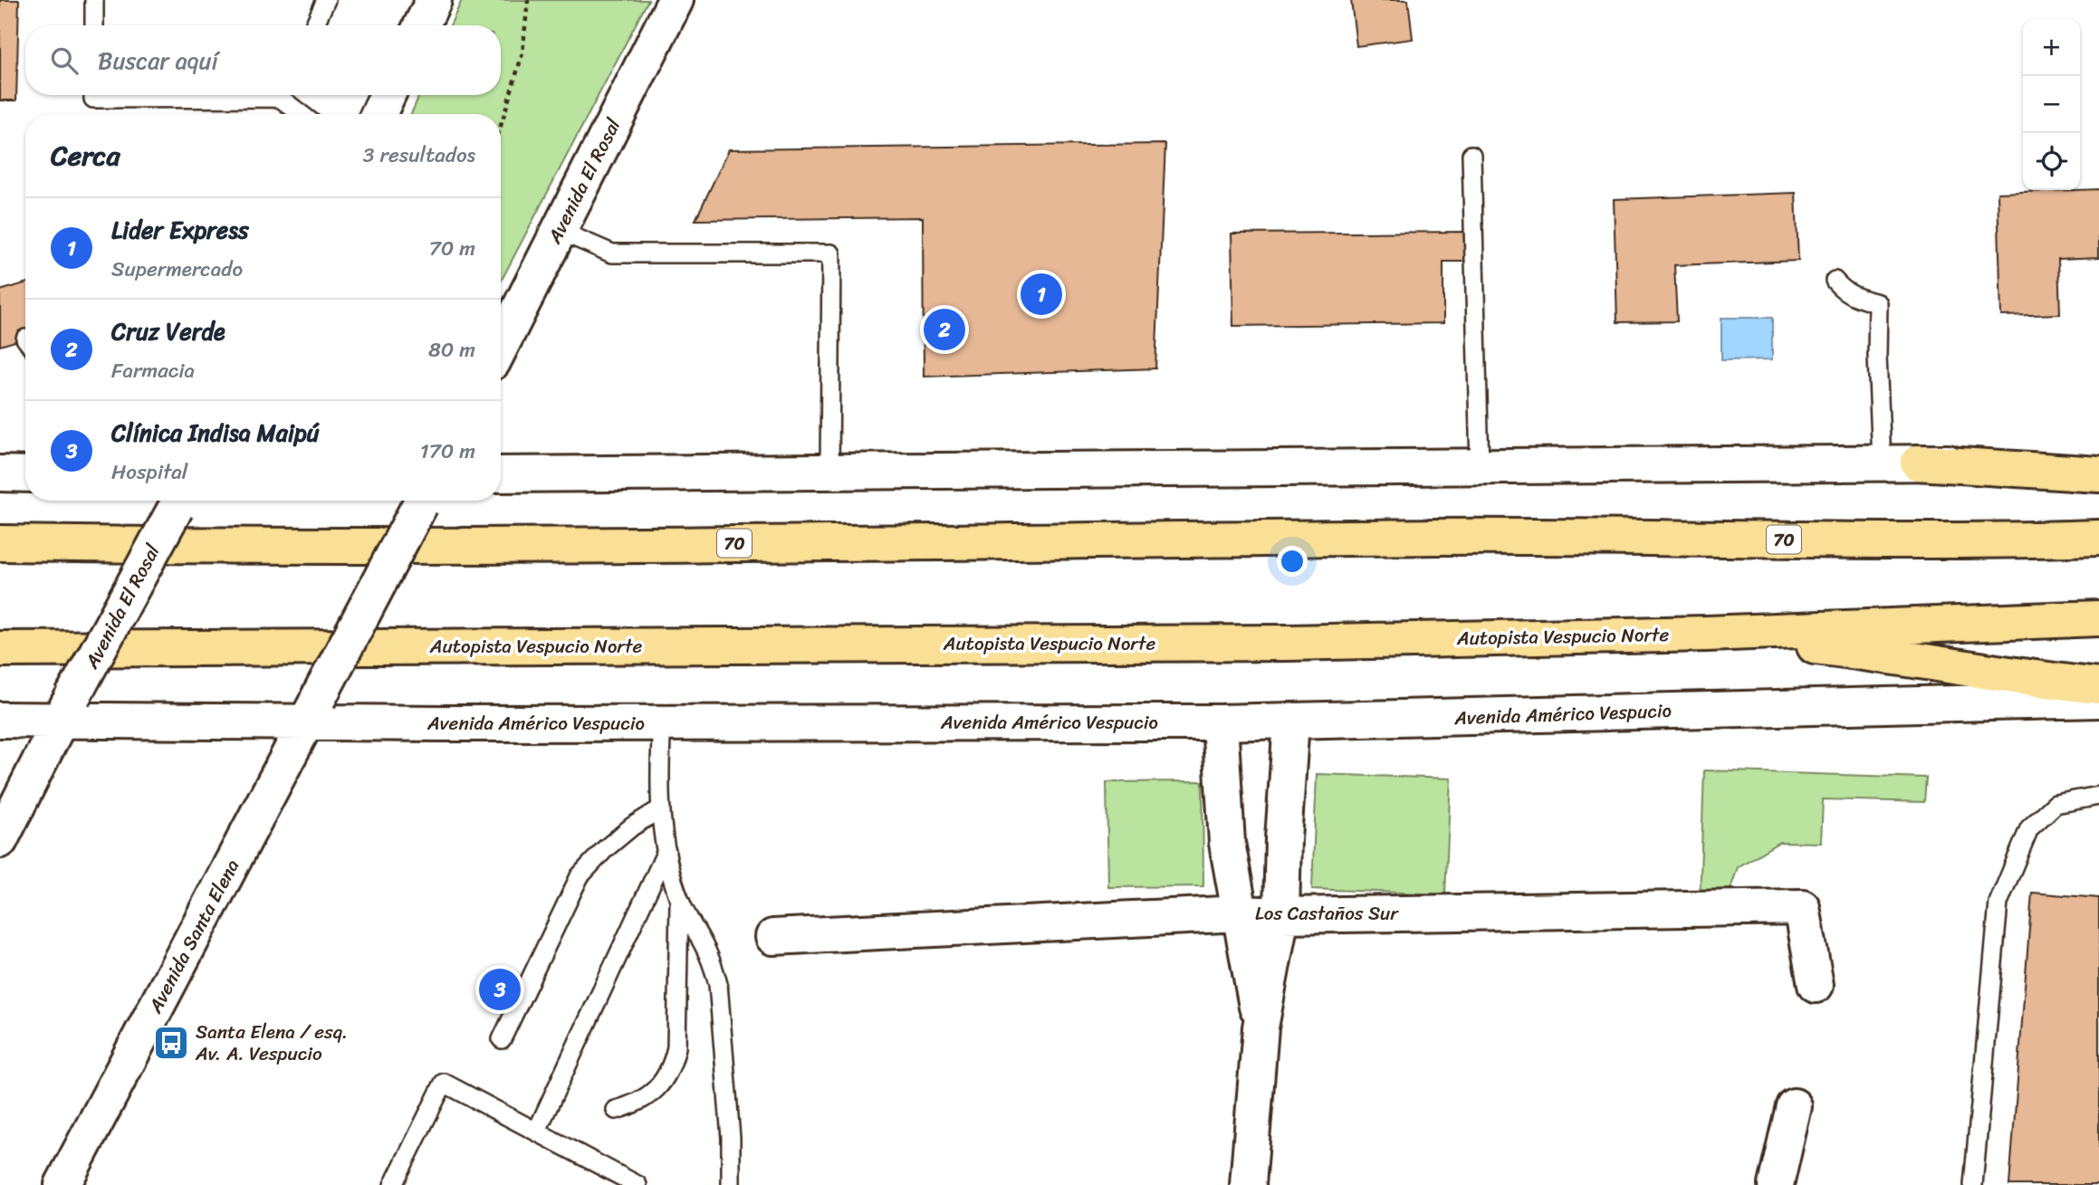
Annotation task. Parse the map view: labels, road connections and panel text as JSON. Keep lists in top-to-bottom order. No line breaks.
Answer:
{"streets":{"highway":["70","Autopista Vespucio Norte"],"main road":["Avenida El Rosal","Avenida Américo Vespucio","Los Castaños Sur","Avenida Santa Elena"]},"crossings":[["Avenida El Rosal","Avenida Américo Vespucio"],["Avenida Américo Vespucio","Avenida Santa Elena"]],"places":{"bus stop":["Santa Elena / esq. Av. A. Vespucio"]},"page":{"map_buttons":["+","−"],"search":"Buscar aquí","heading":["Cerca","3 resultados"],"list":[{"mark":"1","name":"Lider Express","note":"Supermercado","value":"70 m"},{"mark":"2","name":"Cruz Verde","note":"Farmacia","value":"80 m"},{"mark":"3","name":"Clínica Indisa Maipú","note":"Hospital","value":"170 m"}],"pins":["1","2","3"]}}
